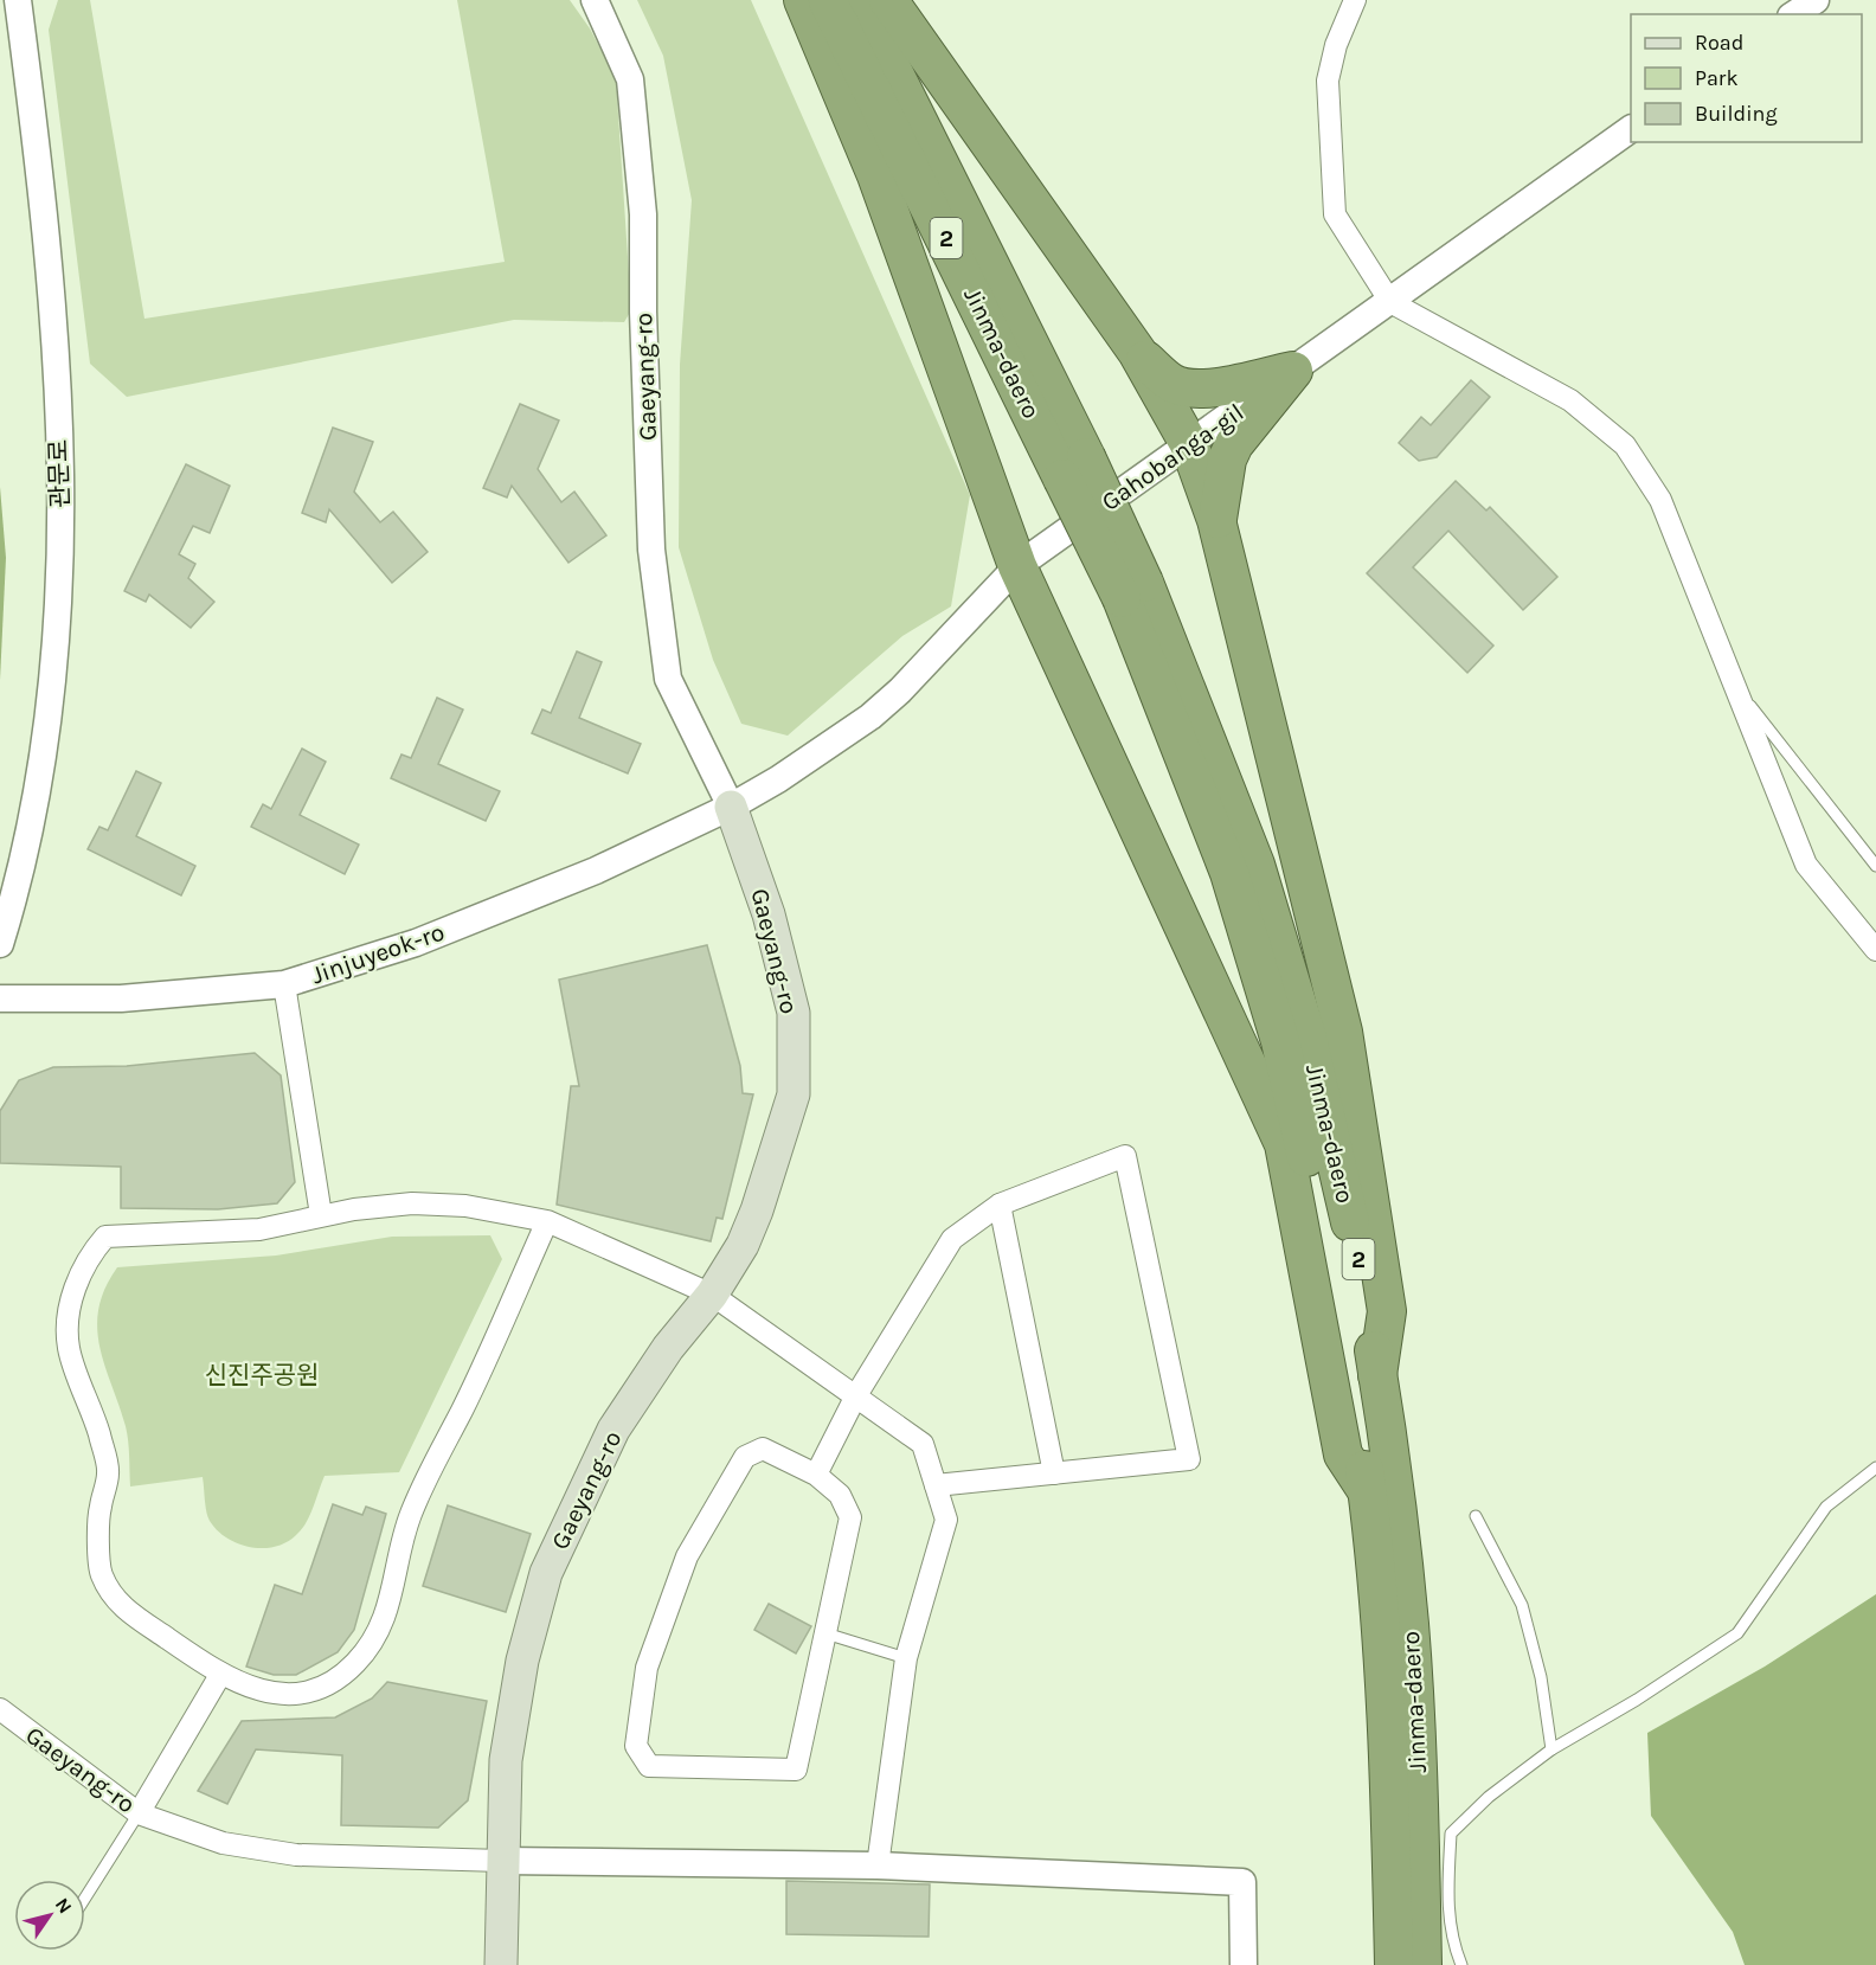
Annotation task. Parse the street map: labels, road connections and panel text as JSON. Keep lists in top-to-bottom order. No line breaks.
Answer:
{"streets":{"highway":["2","Jinma-daero"],"main road":["Gaeyang-ro"],"street":["Gahobanga-gil","관문로","Jinjuyeok-ro"]},"crossings":[["2","Jinma-daero"],["Gaeyang-ro","Gahobanga-gil"],["Gaeyang-ro","Jinjuyeok-ro"],["Gahobanga-gil","Jinjuyeok-ro"]],"parks":["신진주공원"],"legend":["Road","Park","Building"],"north":"top right"}
